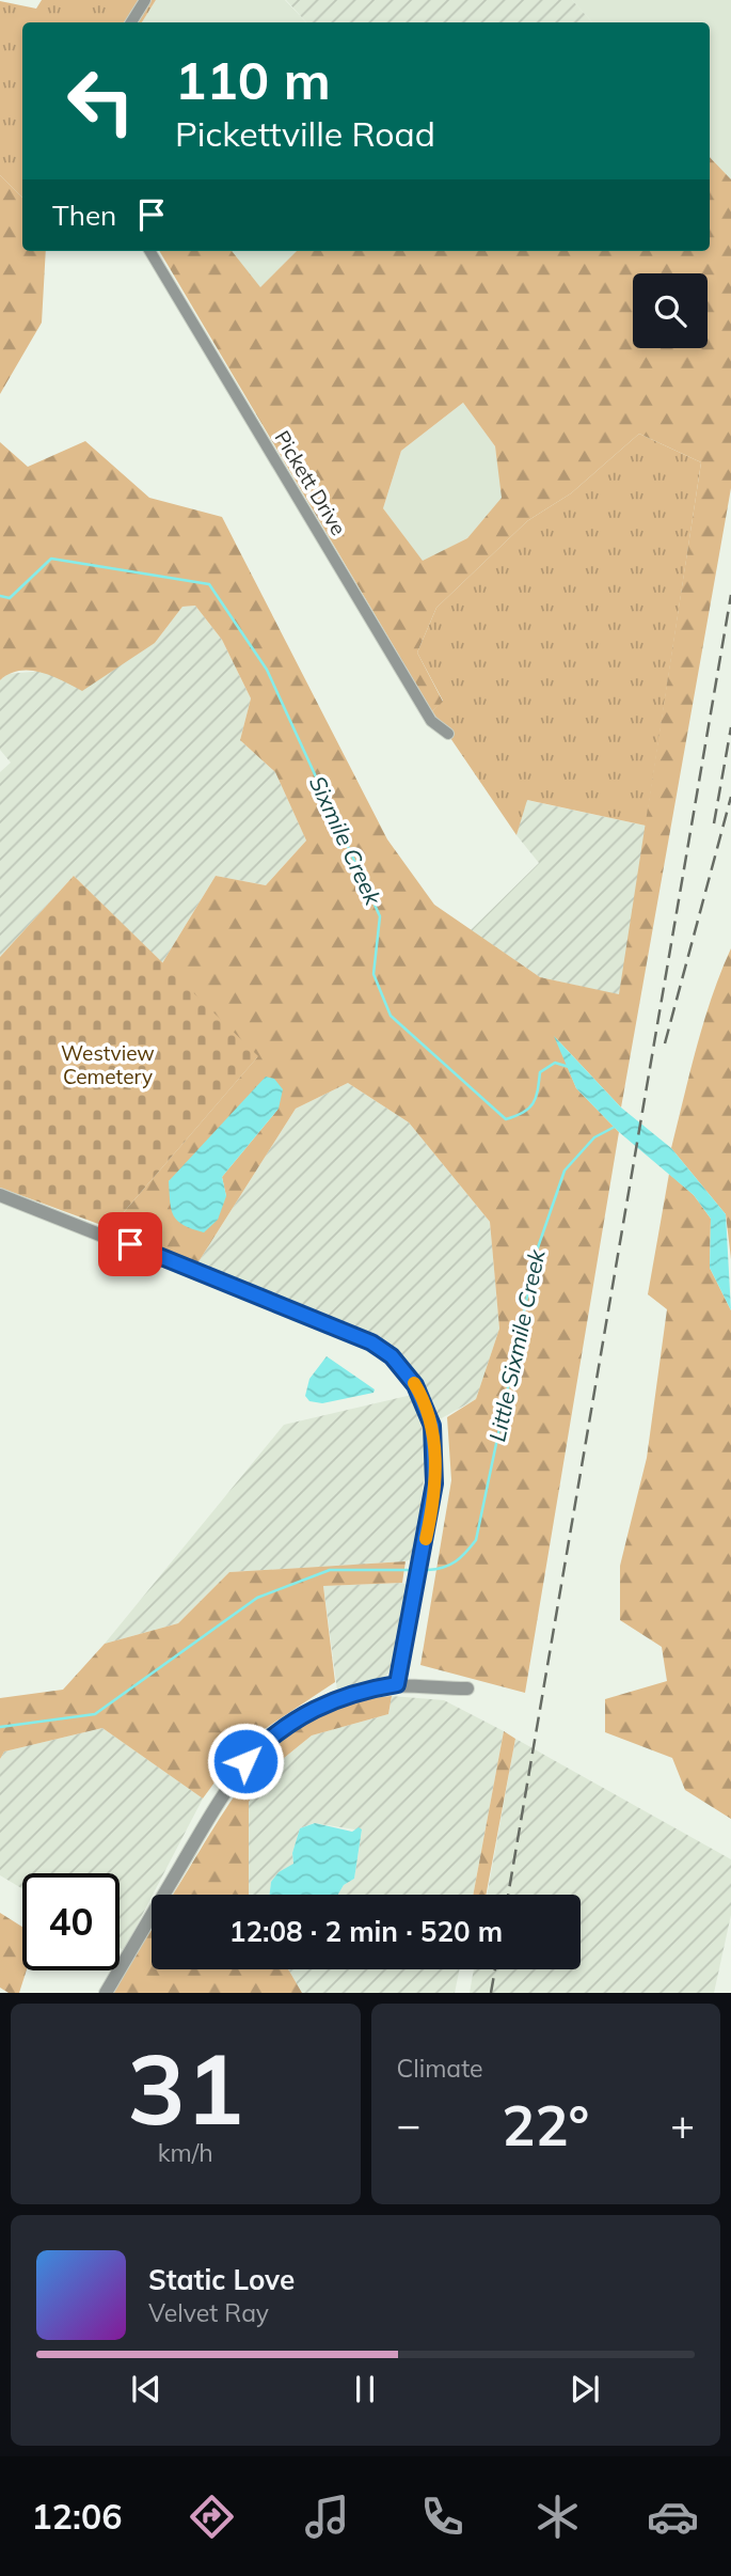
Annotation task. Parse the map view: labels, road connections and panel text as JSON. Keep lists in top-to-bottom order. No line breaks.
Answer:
{"streets":{"street":["Pickett Drive"]},"water":["Sixmile Creek","Little Sixmile Creek"],"parks":["Westview Cemetery"],"page":{"turn":["110 m","Pickettville Road"],"then":"Then","limit":"40","trip":"12:08 · 2 min · 520 m","tile":[["31","km/h"],"Climate"],"heat":["−","22°","+"],"song":["Static Love","Velvet Ray"],"tabs":"12:06"}}
